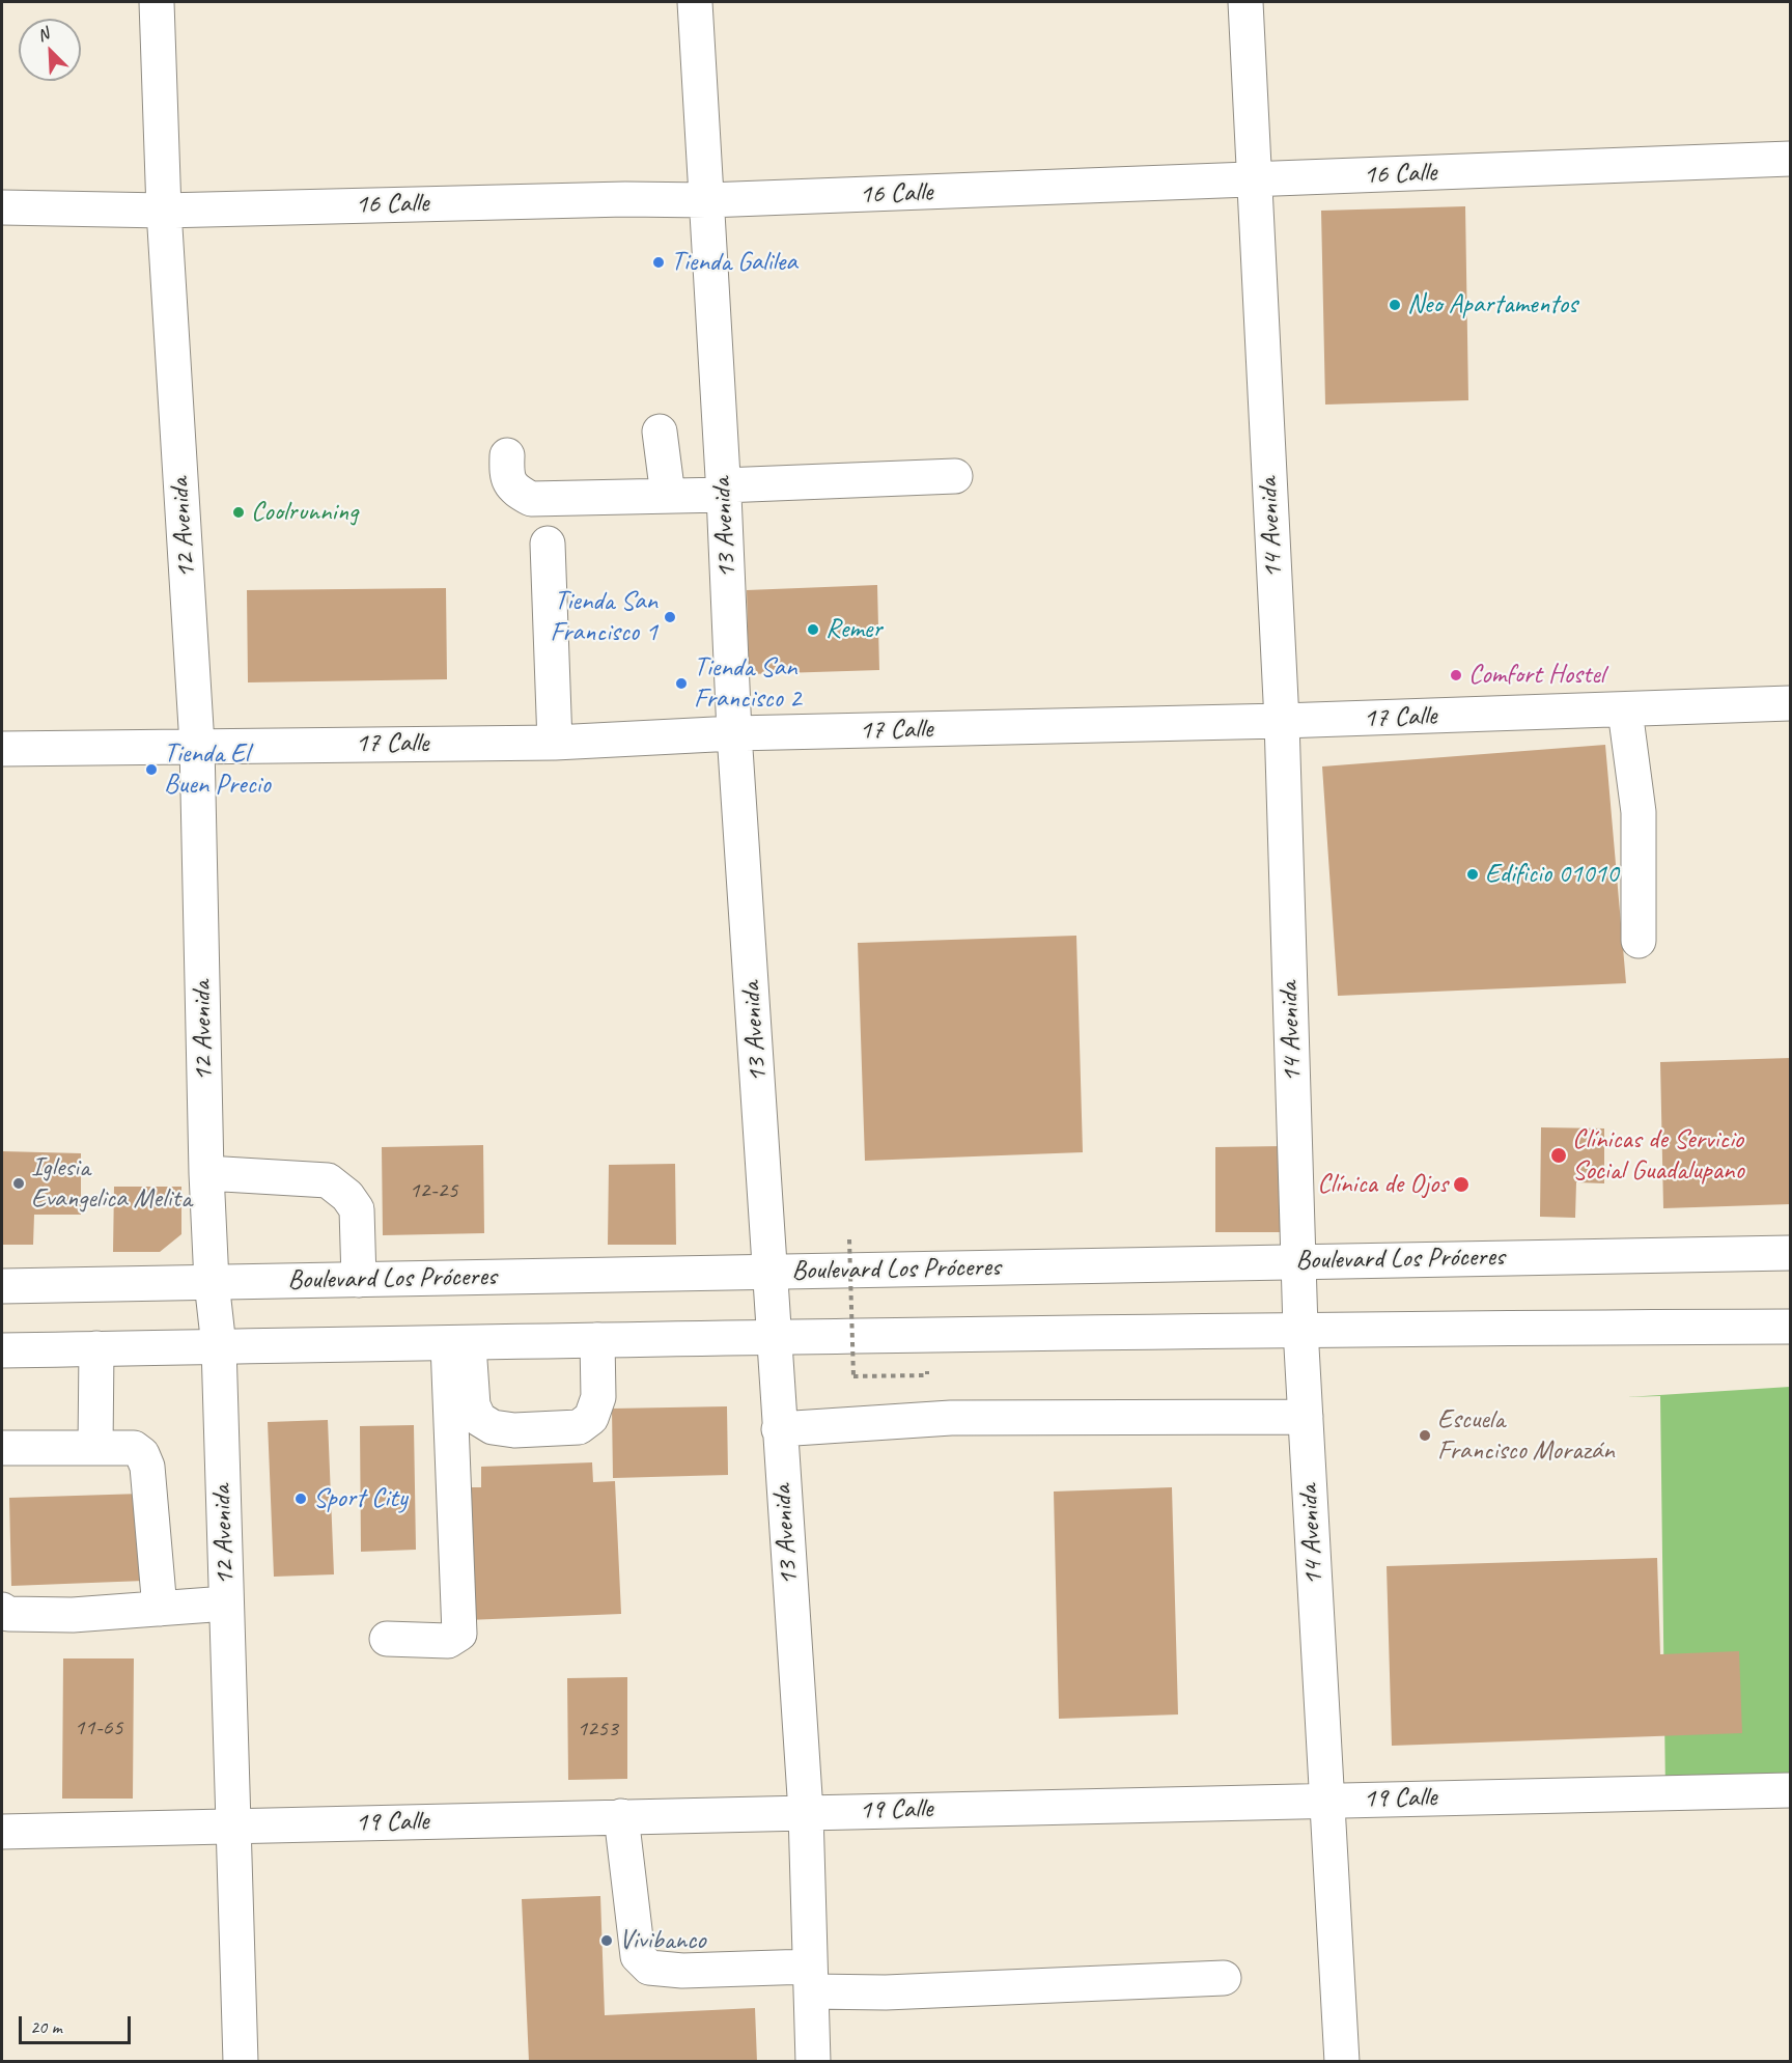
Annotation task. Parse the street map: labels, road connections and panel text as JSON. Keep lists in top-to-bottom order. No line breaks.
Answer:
{"streets":{"main road":["16 Calle","12 Avenida","13 Avenida","14 Avenida","17 Calle","Boulevard Los Próceres","19 Calle"]},"crossings":[["16 Calle","12 Avenida"],["16 Calle","13 Avenida"],["16 Calle","14 Avenida"],["12 Avenida","17 Calle"],["12 Avenida","Boulevard Los Próceres"],["12 Avenida","19 Calle"],["13 Avenida","17 Calle"],["13 Avenida","Boulevard Los Próceres"],["13 Avenida","19 Calle"],["14 Avenida","17 Calle"],["14 Avenida","Boulevard Los Próceres"],["14 Avenida","19 Calle"]],"places":["Tienda Galilea","Neo Apartamentos","Coolrunning","Tienda San Francisco 1","Remer","Comfort Hostel","Tienda San Francisco 2","Tienda El Buen Precio","Edificio 01010","Clínicas de Servicio Social Guadalupano","Iglesia Evangelica Melita","Clínica de Ojos","Escuela Francisco Morazán","Sport City","Vivibanco"],"house_numbers":["12-25","11-65","1253"],"scale_bar":"20 m","north":"top left"}
